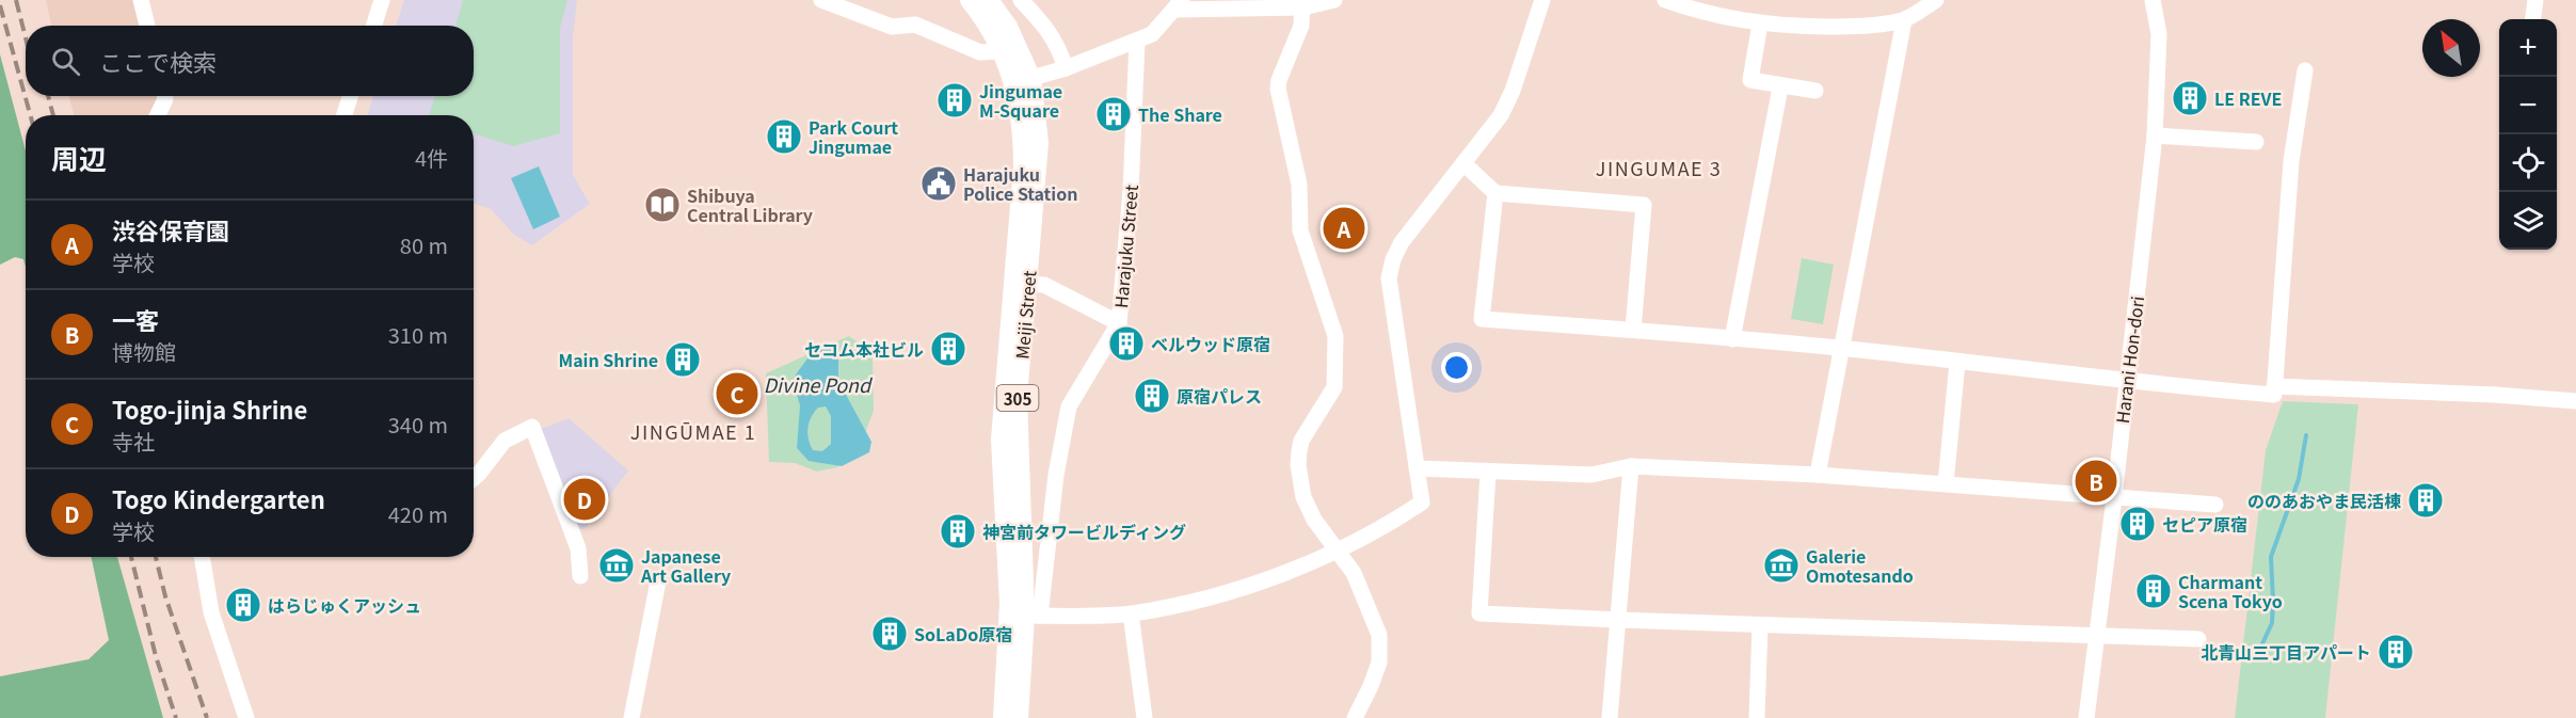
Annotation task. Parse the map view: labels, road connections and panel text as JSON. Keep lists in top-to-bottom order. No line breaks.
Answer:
{"streets":{"main road":["Meiji Street","305"],"street":["Harajuku Street","Harani Hon-dori"]},"crossings":[["Harajuku Street","Meiji Street"],["Meiji Street","305"]],"districts":["JINGUMAE 3","JINGŪMAE 1"],"water":["Divine Pond"],"places":{"building":["LE REVE","Jingumae M-Square","The Share","Park Court Jingumae","ベルウッド原宿","セコム本社ビル","Main Shrine","原宿パレス","ののあおやま民活棟","セピア原宿","神宮前タワービルディング","Charmant Scena Tokyo","はらじゅくアッシュ","SoLaDo原宿","北青山三丁目アパート"],"public building":["Harajuku Police Station"],"library":["Shibuya Central Library"],"museum":["Japanese Art Gallery","Galerie Omotesando"]},"north":"top left","page":{"map_buttons":["+","−"],"search":"ここで検索","heading":["周辺","4件"],"list":[{"mark":"A","name":"渋谷保育園","note":"学校","value":"80 m"},{"mark":"B","name":"一客","note":"博物館","value":"310 m"},{"mark":"C","name":"Togo-jinja Shrine","note":"寺社","value":"340 m"},{"mark":"D","name":"Togo Kindergarten","note":"学校","value":"420 m"}],"pins":["A","C","B","D"]}}
